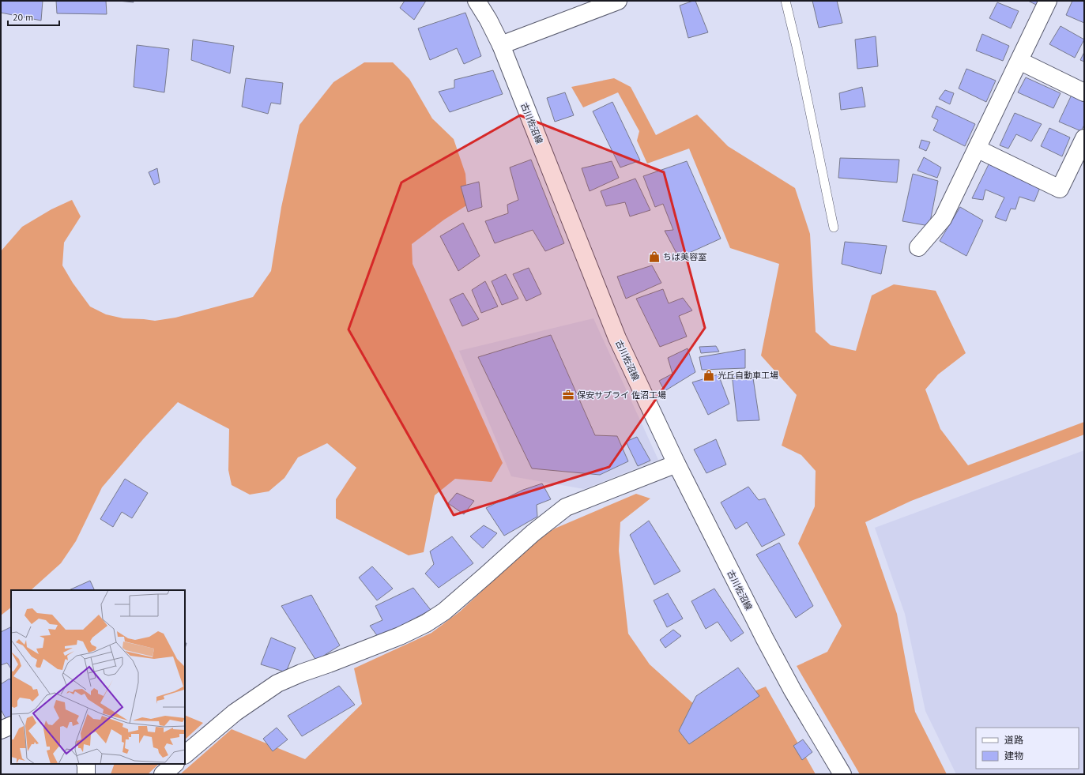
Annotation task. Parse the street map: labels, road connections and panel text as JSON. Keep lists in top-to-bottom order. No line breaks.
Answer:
{"streets":{"street":["古川佐沼線"]},"places":{"shop":["ちば美容室","光丘自動車工場"],"office":["保安サプライ 佐沼工場"]},"legend":["道路","建物"],"scale_bar":"20 m"}
